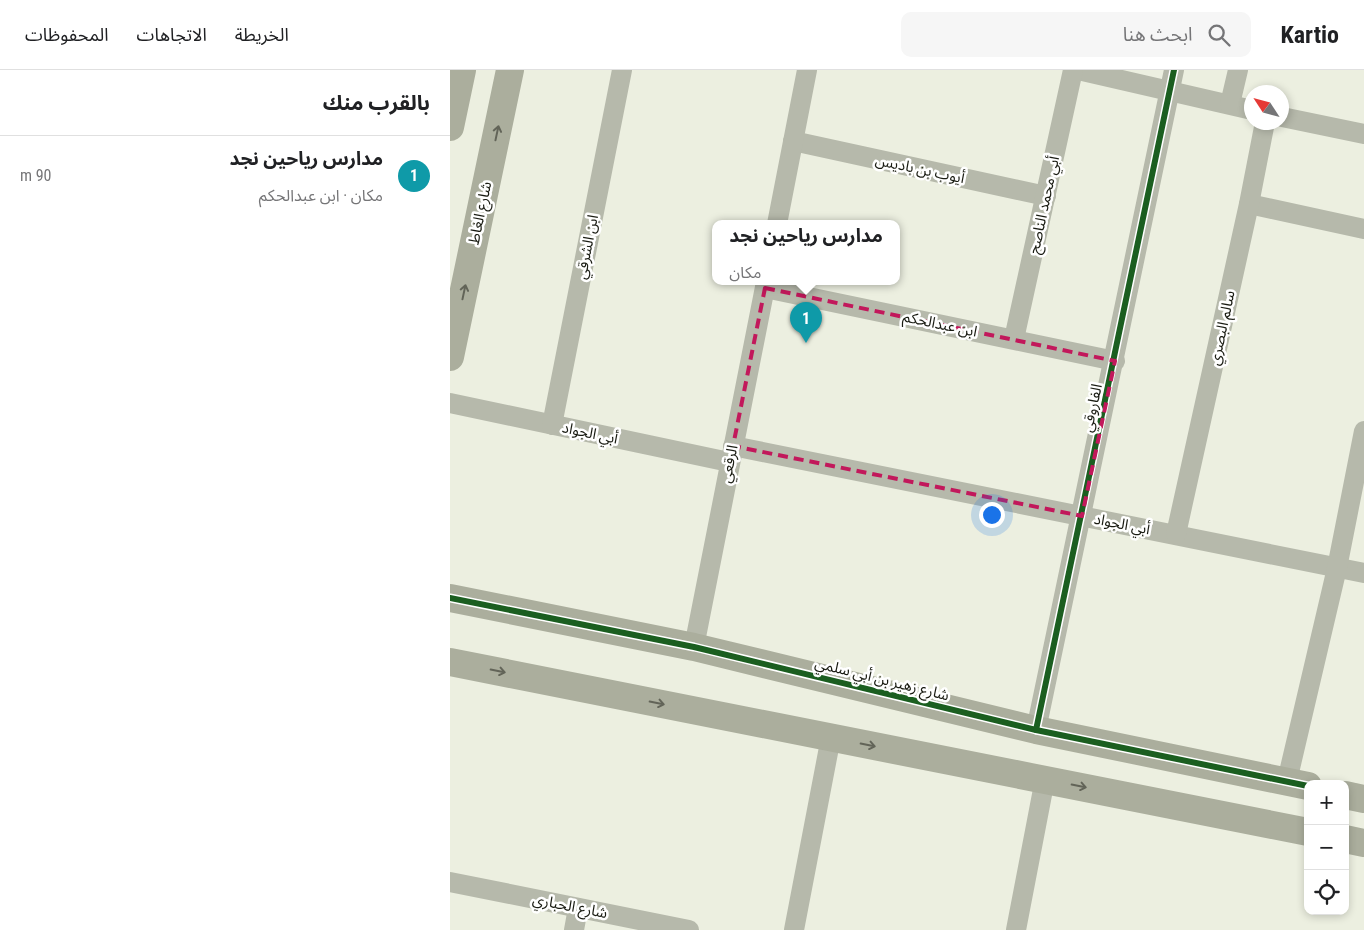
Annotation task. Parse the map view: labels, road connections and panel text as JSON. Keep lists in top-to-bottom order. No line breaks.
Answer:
{"streets":{"street":["أيوب بن باديس","أبي محمد الناصح","شارع الغاط","ابن الشرقي","ابن عبدالحكم","سالم البصري","الفاروقي","أبي الجواد","الرقعي","شارع زهير بن أبي سلمي","شارع الحباري"]},"crossings":[["أيوب بن باديس","أبي محمد الناصح"],["أبي محمد الناصح","ابن عبدالحكم"],["ابن الشرقي","أبي الجواد"],["ابن عبدالحكم","الفاروقي"],["ابن عبدالحكم","الرقعي"],["سالم البصري","أبي الجواد"],["الفاروقي","أبي الجواد"],["الفاروقي","شارع زهير بن أبي سلمي"],["أبي الجواد","الرقعي"],["الرقعي","شارع زهير بن أبي سلمي"]],"one_way":["شارع الغاط"],"north":"top left","page":{"header":"Kartio","search":"ابحث هنا","nav":["الخريطة","الاتجاهات","المحفوظات"],"heading":"بالقرب منك","list":[{"mark":"1","name":"مدارس رياحين نجد","note":"مكان · ابن عبدالحكم","value":"90 m"}],"popup":["مدارس رياحين نجد","مكان"],"pins":"1","map_buttons":["+","−"]}}
